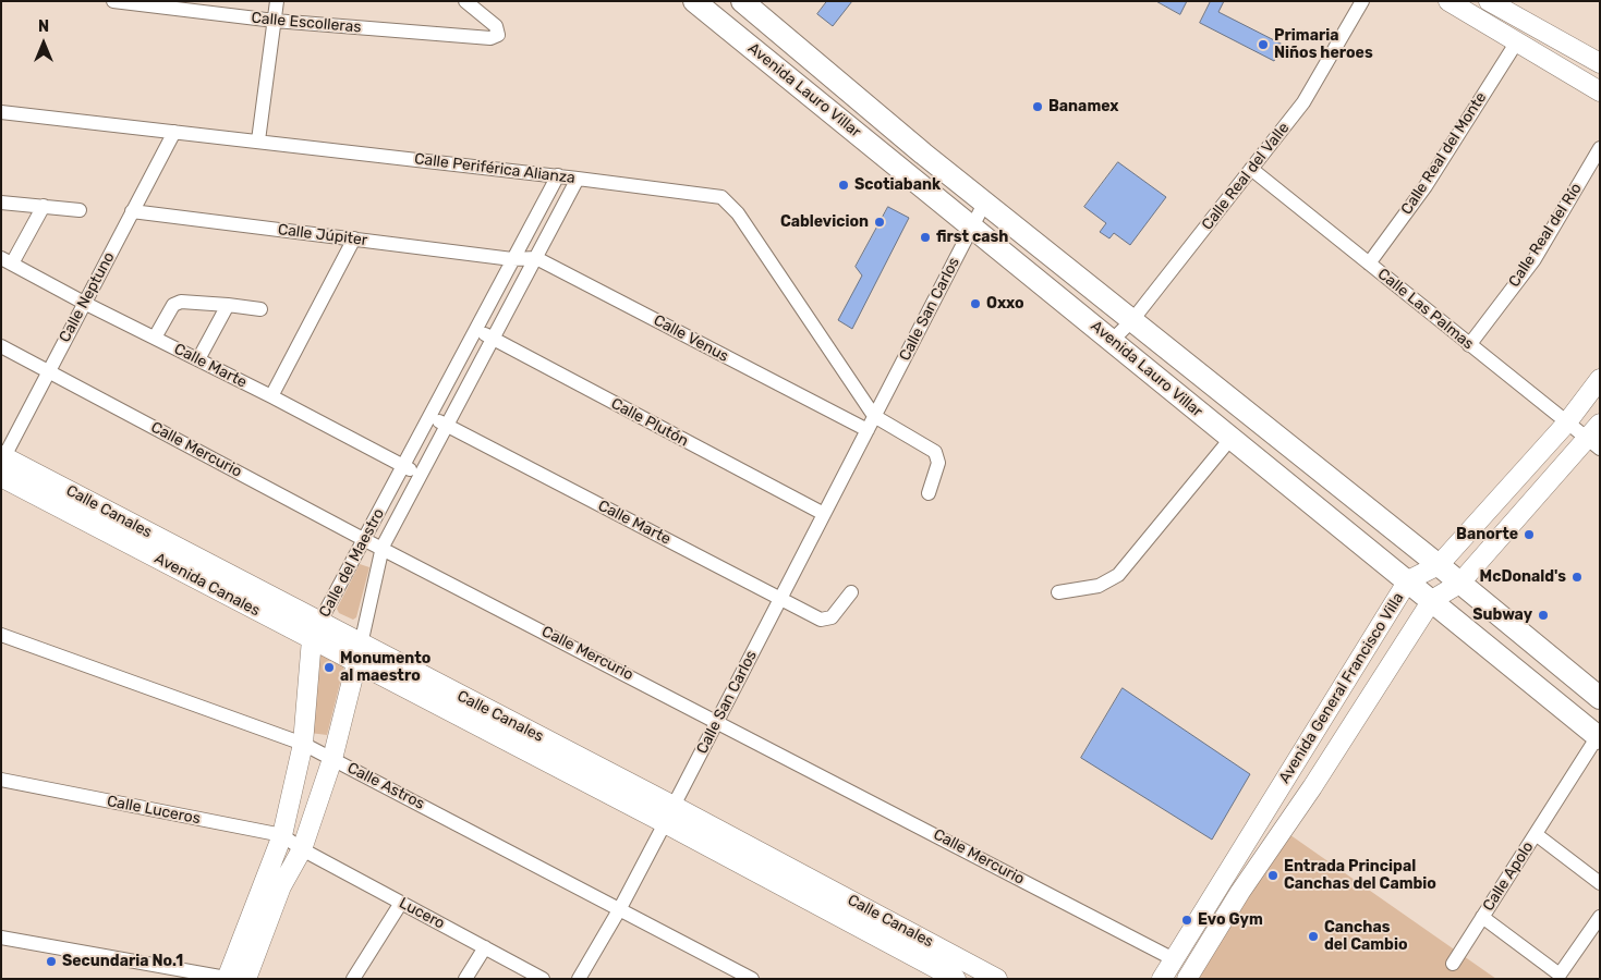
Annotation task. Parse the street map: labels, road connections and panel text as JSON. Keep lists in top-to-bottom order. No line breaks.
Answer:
{"streets":{"main road":["Avenida Lauro Villar","Calle Canales","Calle del Maestro","Avenida Canales","Avenida General Francisco Villa"],"street":["Calle Escolleras","Calle Real del Monte","Calle Periférica Alianza","Calle Real del Valle","Calle Júpiter","Calle Real del Río","Calle Neptuno","Calle San Carlos","Calle Las Palmas","Calle Venus","Calle Marte","Calle Plutón","Calle Mercurio","Calle Astros","Calle Luceros","Calle Apolo","Lucero"]},"crossings":[["Avenida Lauro Villar","Calle Real del Valle"],["Avenida Lauro Villar","Calle San Carlos"],["Avenida Lauro Villar","Avenida General Francisco Villa"],["Avenida Lauro Villar","Calle Apolo"],["Calle Real del Monte","Calle Las Palmas"],["Calle Periférica Alianza","Calle Neptuno"],["Calle Periférica Alianza","Calle San Carlos"],["Calle Periférica Alianza","Calle del Maestro"],["Calle Real del Valle","Calle Las Palmas"],["Calle Júpiter","Calle Neptuno"],["Calle Júpiter","Calle del Maestro"],["Calle Real del Río","Calle Las Palmas"],["Calle Neptuno","Calle Marte"],["Calle Neptuno","Calle Mercurio"],["Calle Neptuno","Calle Canales"],["Calle San Carlos","Calle Venus"],["Calle San Carlos","Calle Marte"],["Calle San Carlos","Calle Plutón"],["Calle San Carlos","Calle Mercurio"],["Calle San Carlos","Calle Canales"],["Calle Las Palmas","Avenida General Francisco Villa"],["Calle Venus","Calle del Maestro"],["Calle Marte","Calle del Maestro"],["Calle Plutón","Calle del Maestro"],["Calle Mercurio","Calle del Maestro"],["Calle Mercurio","Avenida General Francisco Villa"],["Calle Canales","Calle del Maestro"],["Calle Canales","Avenida Canales"],["Calle del Maestro","Avenida Canales"],["Calle del Maestro","Calle Astros"],["Calle del Maestro","Calle Luceros"],["Calle del Maestro","Lucero"],["Calle Luceros","Lucero"]],"places":["Primaria Niños heroes","Banamex","Scotiabank","Cablevicion","first cash","Oxxo","Banorte","McDonald's","Subway","Monumento al maestro","Entrada Principal Canchas del Cambio","Evo Gym","Canchas del Cambio","Secundaria No.1"],"north":"top"}
